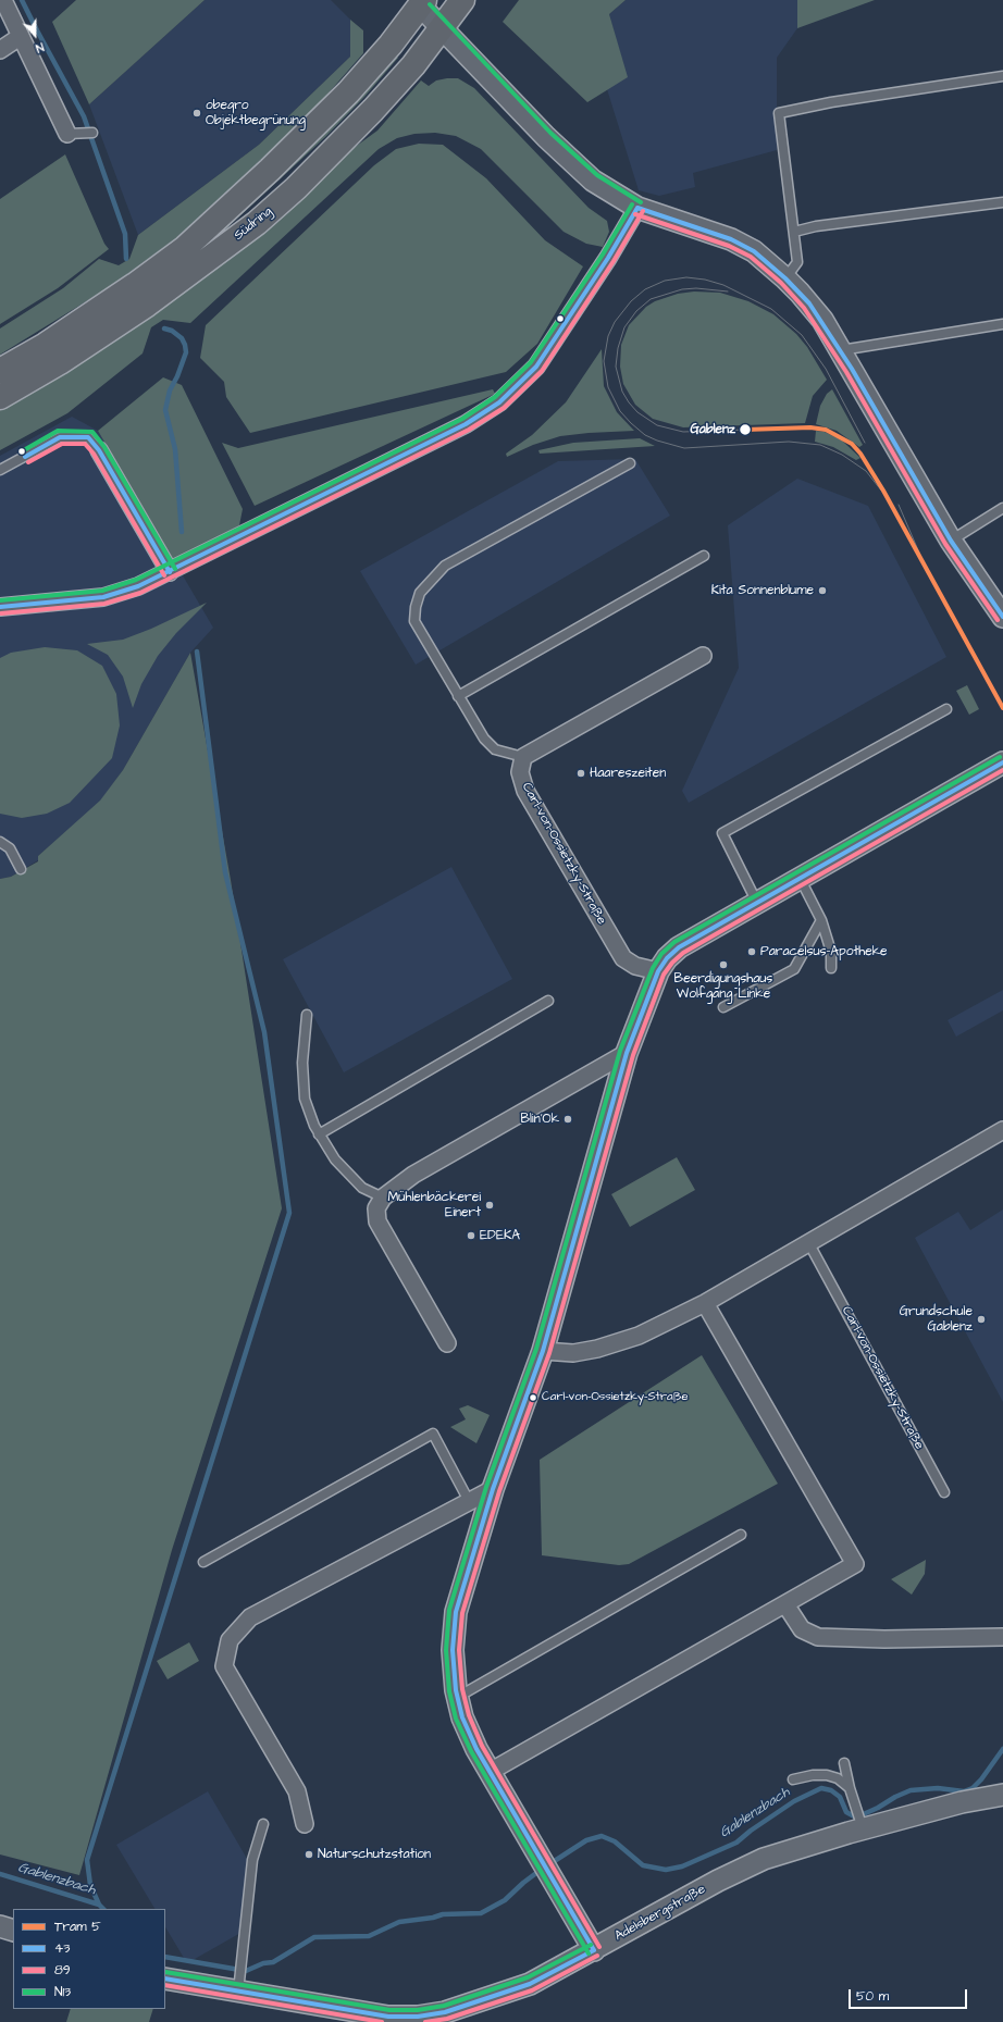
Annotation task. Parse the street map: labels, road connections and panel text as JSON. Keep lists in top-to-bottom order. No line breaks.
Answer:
{"streets":{"main road":["Südring"],"street":["Carl-von-Ossietzky-Straße","Adelsbergstraße"]},"water":["Gablenzbach"],"places":["obegro Objektbegrünung","Gablenz","Kita Sonnenblume","Haareszeiten","Paracelsus-Apotheke","Beerdigungshaus Wolfgang Linke","Blin'Ok","Mühlenbäckerei Einert","EDEKA","Grundschule Gablenz","Carl-von-Ossietzky-Straße","Naturschutzstation"],"lines":["transit line N13","transit line 43","transit line 89","tram line 5"],"legend":["Tram 5","43","89","N13"],"scale_bar":"50 m","north":"bottom"}
